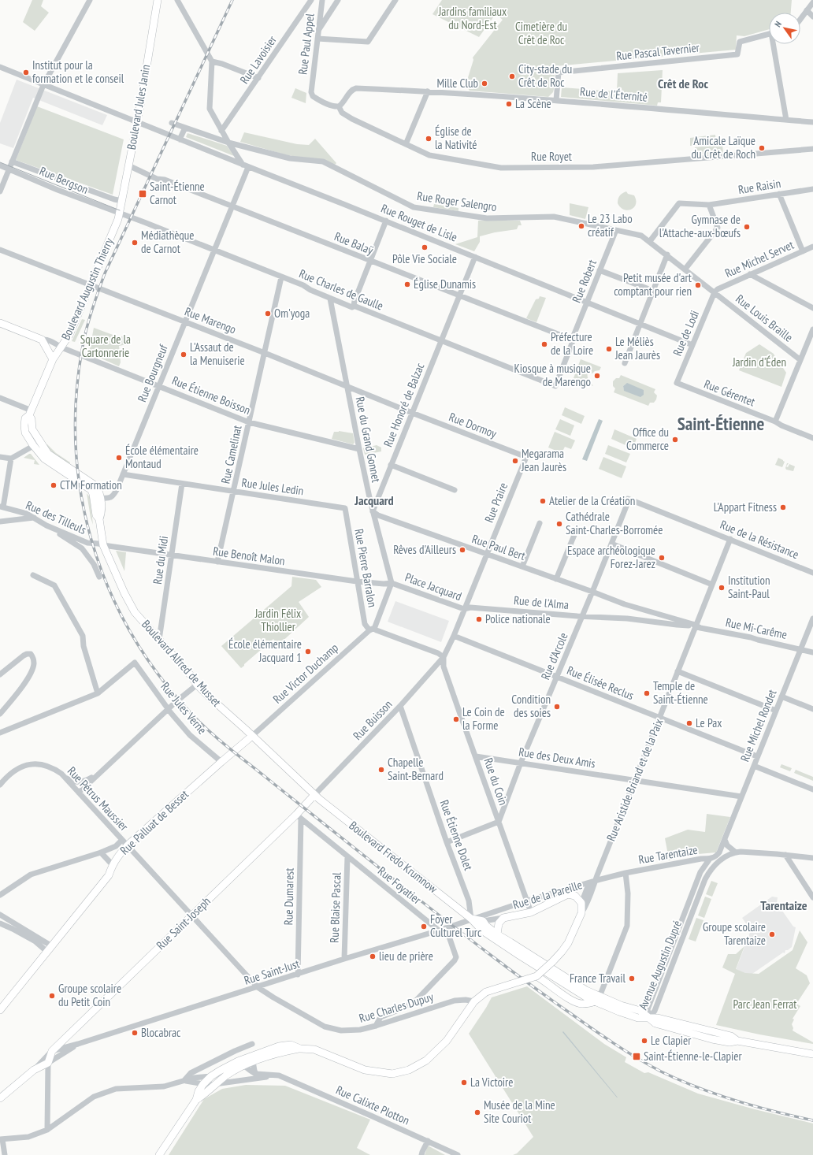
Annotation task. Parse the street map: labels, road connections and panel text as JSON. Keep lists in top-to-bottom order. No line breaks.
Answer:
{"streets":{"main road":["Boulevard Jules Janin","Boulevard Augustin Thierry","Boulevard Alfred de Musset","Rue Aristide Briand et de la Paix","Rue Palluat de Besset","Boulevard Fredo Krumnow","Rue de la Pareille","Rue Saint-Joseph"],"street":["Rue Paul Appel","Rue Pascal Tavernier","Rue Lavoisier","Rue de l'Éternité","Rue Royet","Rue Bergson","Rue Raisin","Rue Roger Salengro","Rue Rouget de Lisle","Rue Balaÿ","Rue Michel Servet","Rue Robert","Rue Charles de Gaulle","Rue Louis Braille","Rue Marengo","Rue de Lodi","Rue Bourgneuf","Rue Gérentet","Rue Étienne Boisson","Rue Honoré de Balzac","Rue Dormoy","Rue du Grand Gonnet","Rue Camelinat","Rue Jules Ledin","Rue Praire","Rue des Tilleuls","Rue de la Résistance","Rue Paul Bert","Rue Benoît Malon","Rue du Midi","Rue Pierre Barralon","Place Jacquard","Rue de l'Alma","Rue Mi-Carême","Rue d'Arcole","Rue Victor Duchamp","Rue Élisée Reclus","Rue Jules Verne","Rue Buisson","Rue Michel Rondet","Rue des Deux Amis","Rue du Coin","Rue Pétrus Maussier","Rue Étienne Dolet","Rue Tarentaize","Rue Foyatier","Rue Dumarest","Rue Blaise Pascal","Avenue Augustin Dupré","Rue Saint-Just","Rue Charles Dupuy","Rue Calixte Plotton"]},"crossings":[["Rue Paul Appel","Rue Royet"],["Rue Pascal Tavernier","Rue de l'Éternité"],["Rue de l'Éternité","Rue Royet"],["Boulevard Jules Janin","Rue Bergson"],["Boulevard Jules Janin","Rue Rouget de Lisle"],["Boulevard Jules Janin","Rue Balaÿ"],["Boulevard Jules Janin","Boulevard Augustin Thierry"],["Boulevard Jules Janin","Rue Charles de Gaulle"],["Rue Bergson","Boulevard Augustin Thierry"],["Rue Bergson","Rue Charles de Gaulle"],["Rue Raisin","Rue Roger Salengro"],["Rue Roger Salengro","Rue Michel Servet"],["Rue Roger Salengro","Rue Robert"],["Rue Roger Salengro","Rue Louis Braille"],["Rue Roger Salengro","Rue de Lodi"],["Rue Rouget de Lisle","Rue Robert"],["Rue Rouget de Lisle","Rue de Lodi"],["Rue Rouget de Lisle","Rue Bourgneuf"],["Rue Rouget de Lisle","Rue Honoré de Balzac"],["Rue Balaÿ","Rue Robert"],["Rue Balaÿ","Rue Bourgneuf"],["Rue Balaÿ","Rue Honoré de Balzac"],["Rue Michel Servet","Rue Louis Braille"],["Rue Michel Servet","Rue de Lodi"],["Rue Robert","Rue Charles de Gaulle"],["Boulevard Augustin Thierry","Rue Charles de Gaulle"],["Boulevard Augustin Thierry","Rue Marengo"],["Boulevard Augustin Thierry","Rue Étienne Boisson"],["Boulevard Augustin Thierry","Boulevard Alfred de Musset"],["Rue Charles de Gaulle","Rue Bourgneuf"],["Rue Charles de Gaulle","Rue Honoré de Balzac"],["Rue Charles de Gaulle","Rue du Grand Gonnet"],["Rue Charles de Gaulle","Rue Camelinat"],["Rue Louis Braille","Rue de Lodi"],["Rue Marengo","Rue Bourgneuf"],["Rue Marengo","Rue Honoré de Balzac"],["Rue Marengo","Rue Dormoy"],["Rue Marengo","Rue du Grand Gonnet"],["Rue Marengo","Rue Camelinat"],["Rue de Lodi","Rue Gérentet"],["Rue Bourgneuf","Rue Étienne Boisson"],["Rue Bourgneuf","Rue Jules Ledin"],["Rue Bourgneuf","Boulevard Alfred de Musset"],["Rue Étienne Boisson","Rue du Grand Gonnet"],["Rue Étienne Boisson","Rue Camelinat"],["Rue Honoré de Balzac","Rue Dormoy"],["Rue Honoré de Balzac","Rue du Grand Gonnet"],["Rue Honoré de Balzac","Rue Paul Bert"],["Rue Dormoy","Rue Praire"],["Rue du Grand Gonnet","Rue Paul Bert"],["Rue du Grand Gonnet","Rue Benoît Malon"],["Rue du Grand Gonnet","Place Jacquard"],["Rue Camelinat","Rue Jules Ledin"],["Rue Camelinat","Rue Benoît Malon"],["Rue Jules Ledin","Rue du Midi"],["Rue Jules Ledin","Rue Pierre Barralon"],["Rue Praire","Rue Paul Bert"],["Rue Praire","Place Jacquard"],["Rue Praire","Rue de l'Alma"],["Rue des Tilleuls","Rue Benoît Malon"],["Rue des Tilleuls","Boulevard Alfred de Musset"],["Rue de la Résistance","Rue d'Arcole"],["Rue de la Résistance","Rue Aristide Briand et de la Paix"],["Rue Paul Bert","Rue de l'Alma"],["Rue Paul Bert","Rue Mi-Carême"],["Rue Paul Bert","Rue d'Arcole"],["Rue Paul Bert","Rue Aristide Briand et de la Paix"],["Rue Benoît Malon","Rue du Midi"],["Rue Benoît Malon","Rue Pierre Barralon"],["Rue Benoît Malon","Place Jacquard"],["Rue Benoît Malon","Boulevard Alfred de Musset"],["Rue du Midi","Boulevard Alfred de Musset"],["Rue Pierre Barralon","Place Jacquard"],["Rue Pierre Barralon","Rue Victor Duchamp"],["Place Jacquard","Rue de l'Alma"],["Place Jacquard","Rue Victor Duchamp"],["Place Jacquard","Rue Élisée Reclus"],["Place Jacquard","Rue Buisson"],["Place Jacquard","Rue du Coin"],["Rue de l'Alma","Rue Mi-Carême"],["Rue de l'Alma","Rue d'Arcole"],["Rue de l'Alma","Rue Aristide Briand et de la Paix"],["Rue Mi-Carême","Rue Michel Rondet"],["Rue Mi-Carême","Rue Aristide Briand et de la Paix"],["Rue d'Arcole","Rue Élisée Reclus"],["Rue d'Arcole","Rue des Deux Amis"],["Rue d'Arcole","Rue du Coin"],["Boulevard Alfred de Musset","Rue Victor Duchamp"],["Boulevard Alfred de Musset","Rue Buisson"],["Boulevard Alfred de Musset","Rue Palluat de Besset"],["Boulevard Alfred de Musset","Boulevard Fredo Krumnow"],["Boulevard Alfred de Musset","Rue Saint-Joseph"],["Rue Victor Duchamp","Rue Palluat de Besset"],["Rue Élisée Reclus","Rue Michel Rondet"],["Rue Élisée Reclus","Rue Aristide Briand et de la Paix"],["Rue Jules Verne","Rue Palluat de Besset"],["Rue Buisson","Rue du Coin"],["Rue Buisson","Rue Étienne Dolet"],["Rue Buisson","Boulevard Fredo Krumnow"],["Rue Buisson","Rue Saint-Joseph"],["Rue Michel Rondet","Rue des Deux Amis"],["Rue Michel Rondet","Rue Tarentaize"],["Rue Michel Rondet","Avenue Augustin Dupré"],["Rue des Deux Amis","Rue Aristide Briand et de la Paix"],["Rue des Deux Amis","Rue du Coin"],["Rue Aristide Briand et de la Paix","Rue Tarentaize"],["Rue Aristide Briand et de la Paix","Rue de la Pareille"],["Rue du Coin","Rue de la Pareille"],["Rue Pétrus Maussier","Rue Palluat de Besset"],["Rue Pétrus Maussier","Rue Saint-Joseph"],["Rue Pétrus Maussier","Rue Saint-Just"],["Rue Pétrus Maussier","Rue Charles Dupuy"],["Rue Étienne Dolet","Boulevard Fredo Krumnow"],["Rue Étienne Dolet","Rue de la Pareille"],["Rue Étienne Dolet","Rue Saint-Just"],["Rue Tarentaize","Rue de la Pareille"],["Rue Tarentaize","Avenue Augustin Dupré"],["Boulevard Fredo Krumnow","Rue de la Pareille"],["Boulevard Fredo Krumnow","Rue Saint-Joseph"],["Boulevard Fredo Krumnow","Rue Saint-Just"],["Rue Foyatier","Rue Dumarest"],["Rue Foyatier","Rue Blaise Pascal"],["Rue Foyatier","Rue Saint-Joseph"],["Rue Foyatier","Rue Saint-Just"],["Rue de la Pareille","Rue Saint-Just"],["Rue Dumarest","Rue Saint-Joseph"],["Rue Dumarest","Rue Saint-Just"],["Rue Blaise Pascal","Rue Saint-Just"],["Rue Saint-Joseph","Rue Saint-Just"],["Rue Saint-Just","Rue Charles Dupuy"]],"districts":["Crêt de Roc","Saint-Étienne","Jacquard","Tarentaize"],"parks":["Jardins familiaux du Nord-Est","Cimetière du Crêt de Roc","Square de la Cartonnerie","Jardin d'Éden","Jardin Félix Thiollier","Parc Jean Ferrat"],"places":{"other":["Institut pour la formation et le conseil","City-stade du Crêt de Roc","Mille Club","La Scène","Église de la Nativité","Amicale Laïque du Crêt de Roch","Le 23 Labo créatif","Gymnase de l'Attache-aux-bœufs","Médiathèque de Carnot","Pôle Vie Sociale","Église Dunamis","Petit musée d'art comptant pour rien","Om'yoga","Préfecture de la Loire","Le Méliès Jean Jaurès","L'Assaut de la Menuiserie","Kiosque à musique de Marengo","Office du Commerce","École élémentaire Montaud","Megarama Jean Jaurès","CTM Formation","Atelier de la Création","L'Appart Fitness","Cathédrale Saint-Charles-Borromée","Rêves d'Ailleurs","Espace archéologique Forez-Jarez","Institution Saint-Paul","Police nationale","École élémentaire Jacquard 1","Temple de Saint-Étienne","Condition des soies","Le Coin de la Forme","Le Pax","Chapelle Saint-Bernard","Foyer Culturel Turc","Groupe scolaire Tarentaize","lieu de prière","France Travail","Groupe scolaire du Petit Coin","Blocabrac","Le Clapier","La Victoire","Musée de la Mine Site Couriot"],"transit":["Saint-Étienne Carnot","Saint-Étienne-le-Clapier"]},"north":"top left"}
